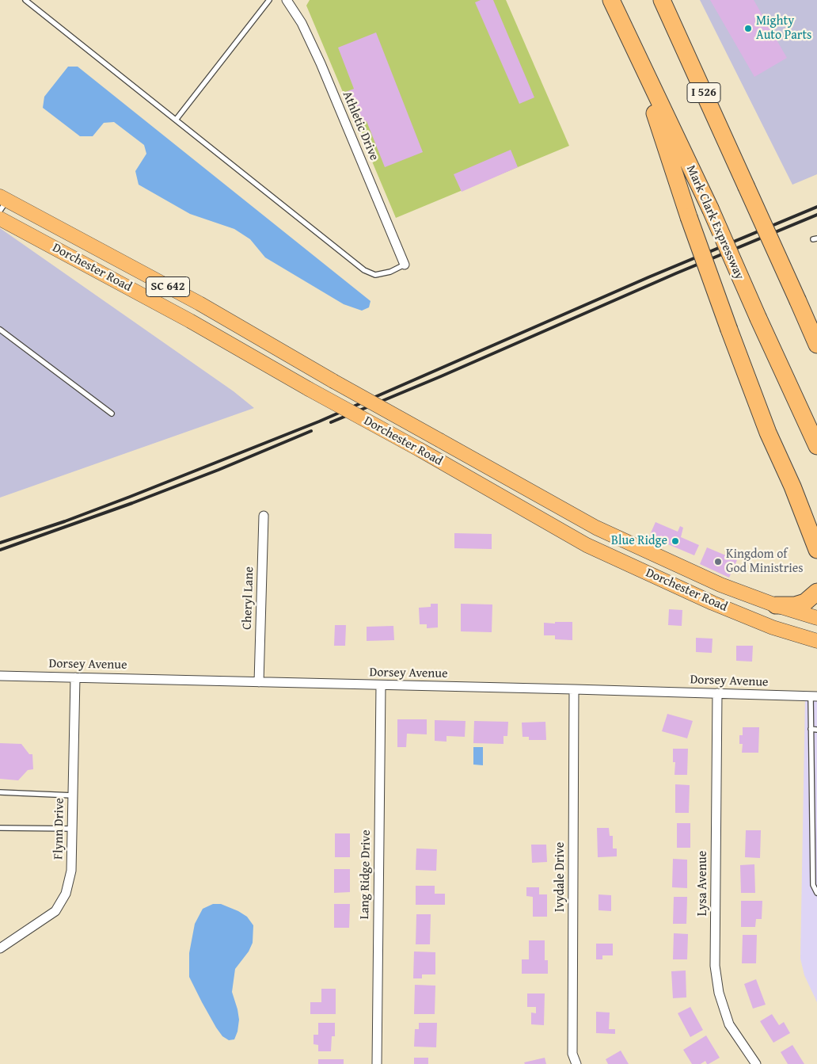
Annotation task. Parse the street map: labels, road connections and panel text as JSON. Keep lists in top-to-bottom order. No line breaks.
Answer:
{"streets":{"highway":["I 526","Mark Clark Expressway"],"main road":["Dorchester Road","SC 642"],"street":["Athletic Drive","Cheryl Lane","Dorsey Avenue","Flynn Drive","Lang Ridge Drive","Ivydale Drive","Lysa Avenue"]},"crossings":[["Cheryl Lane","Dorsey Avenue"],["Dorsey Avenue","Flynn Drive"],["Dorsey Avenue","Lang Ridge Drive"],["Dorsey Avenue","Ivydale Drive"],["Dorsey Avenue","Lysa Avenue"]],"places":["Mighty Auto Parts","Blue Ridge","Kingdom of God Ministries"]}
